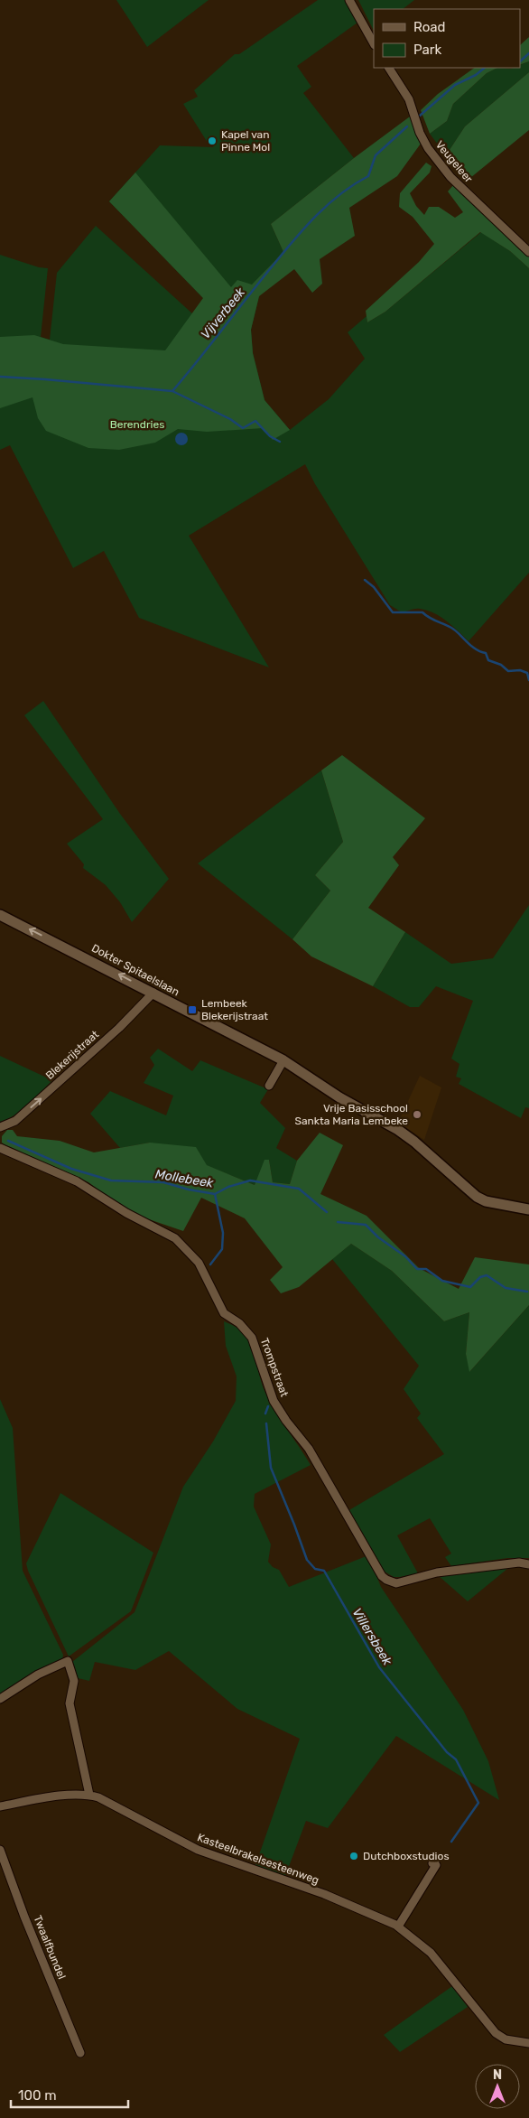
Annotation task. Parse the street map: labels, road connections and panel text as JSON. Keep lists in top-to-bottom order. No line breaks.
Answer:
{"streets":{"street":["Veugeleer","Dokter Spitaelslaan","Blekerijstraat","Trompstraat","Kasteelbrakelsesteenweg","Twaalfbundel"]},"crossings":[["Dokter Spitaelslaan","Blekerijstraat"]],"one_way":["Blekerijstraat"],"water":["Vijverbeek","Mollebeek","Villersbeek"],"parks":["Berendries"],"places":{"other":["Kapel van Pinne Mol","Vrije Basisschool Sankta Maria Lembeke","Dutchboxstudios"],"transit":["Lembeek Blekerijstraat"]},"legend":["Road","Park"],"scale_bar":"100 m","north":"top"}
